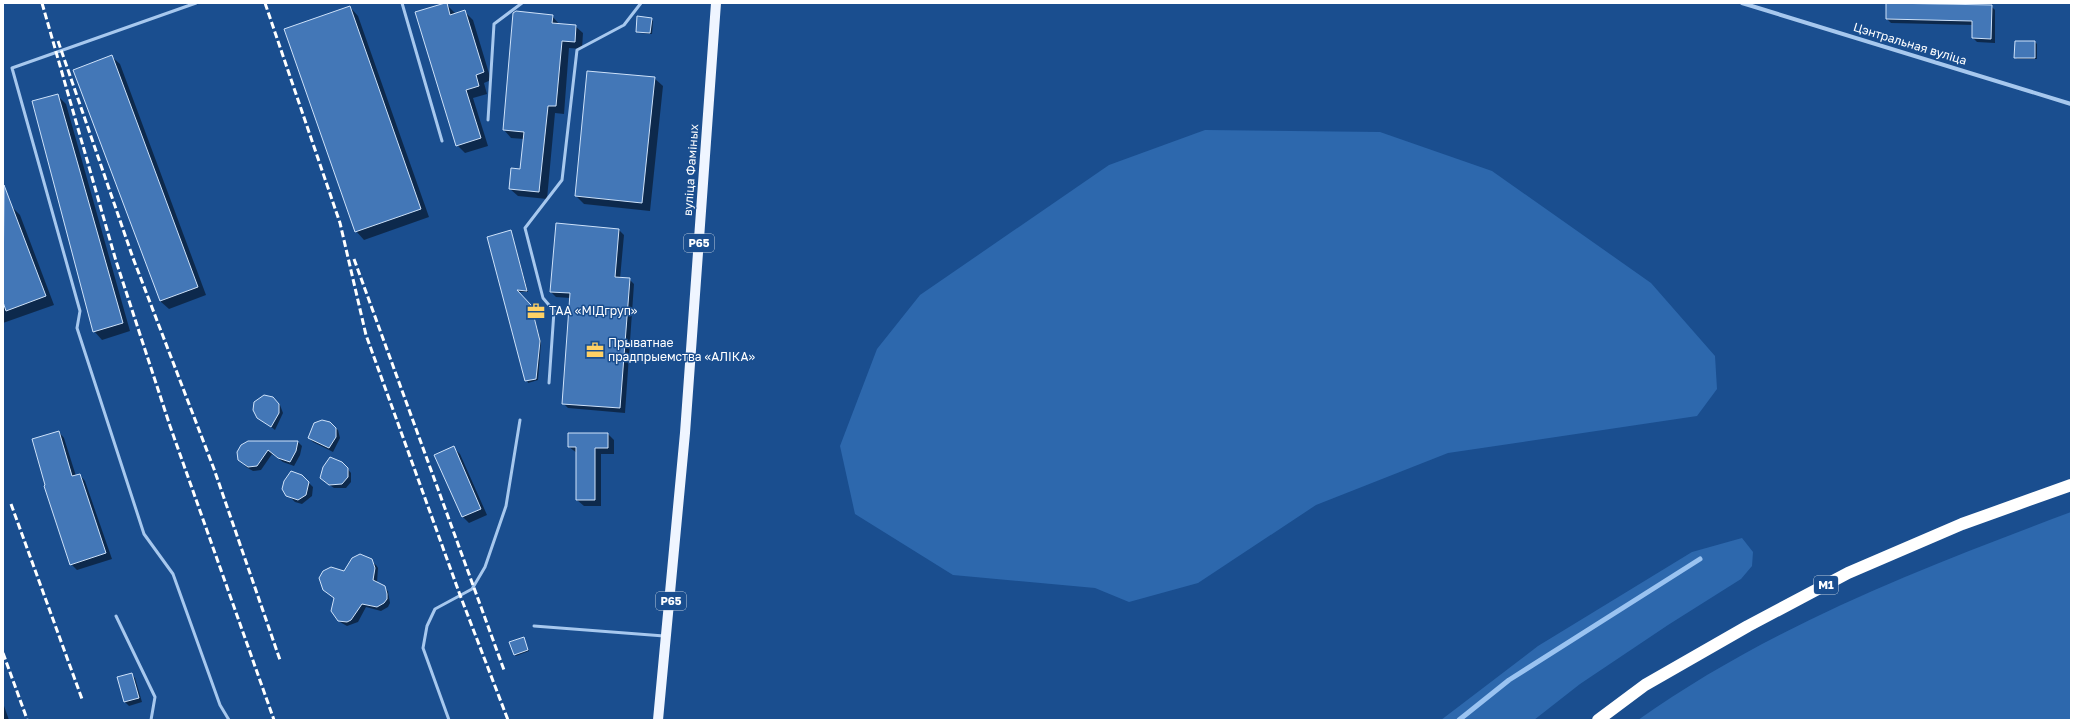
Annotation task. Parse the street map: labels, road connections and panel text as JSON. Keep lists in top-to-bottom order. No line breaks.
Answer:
{"streets":{"highway":["М1"],"main road":["вуліца Фаміных","Р65"],"street":["Цэнтральная вуліца"]},"crossings":[["вуліца Фаміных","Р65"]],"places":{"office":["ТАА «МІДгруп»","Прыватнае прадпрыемства «АЛІКА»"]}}
